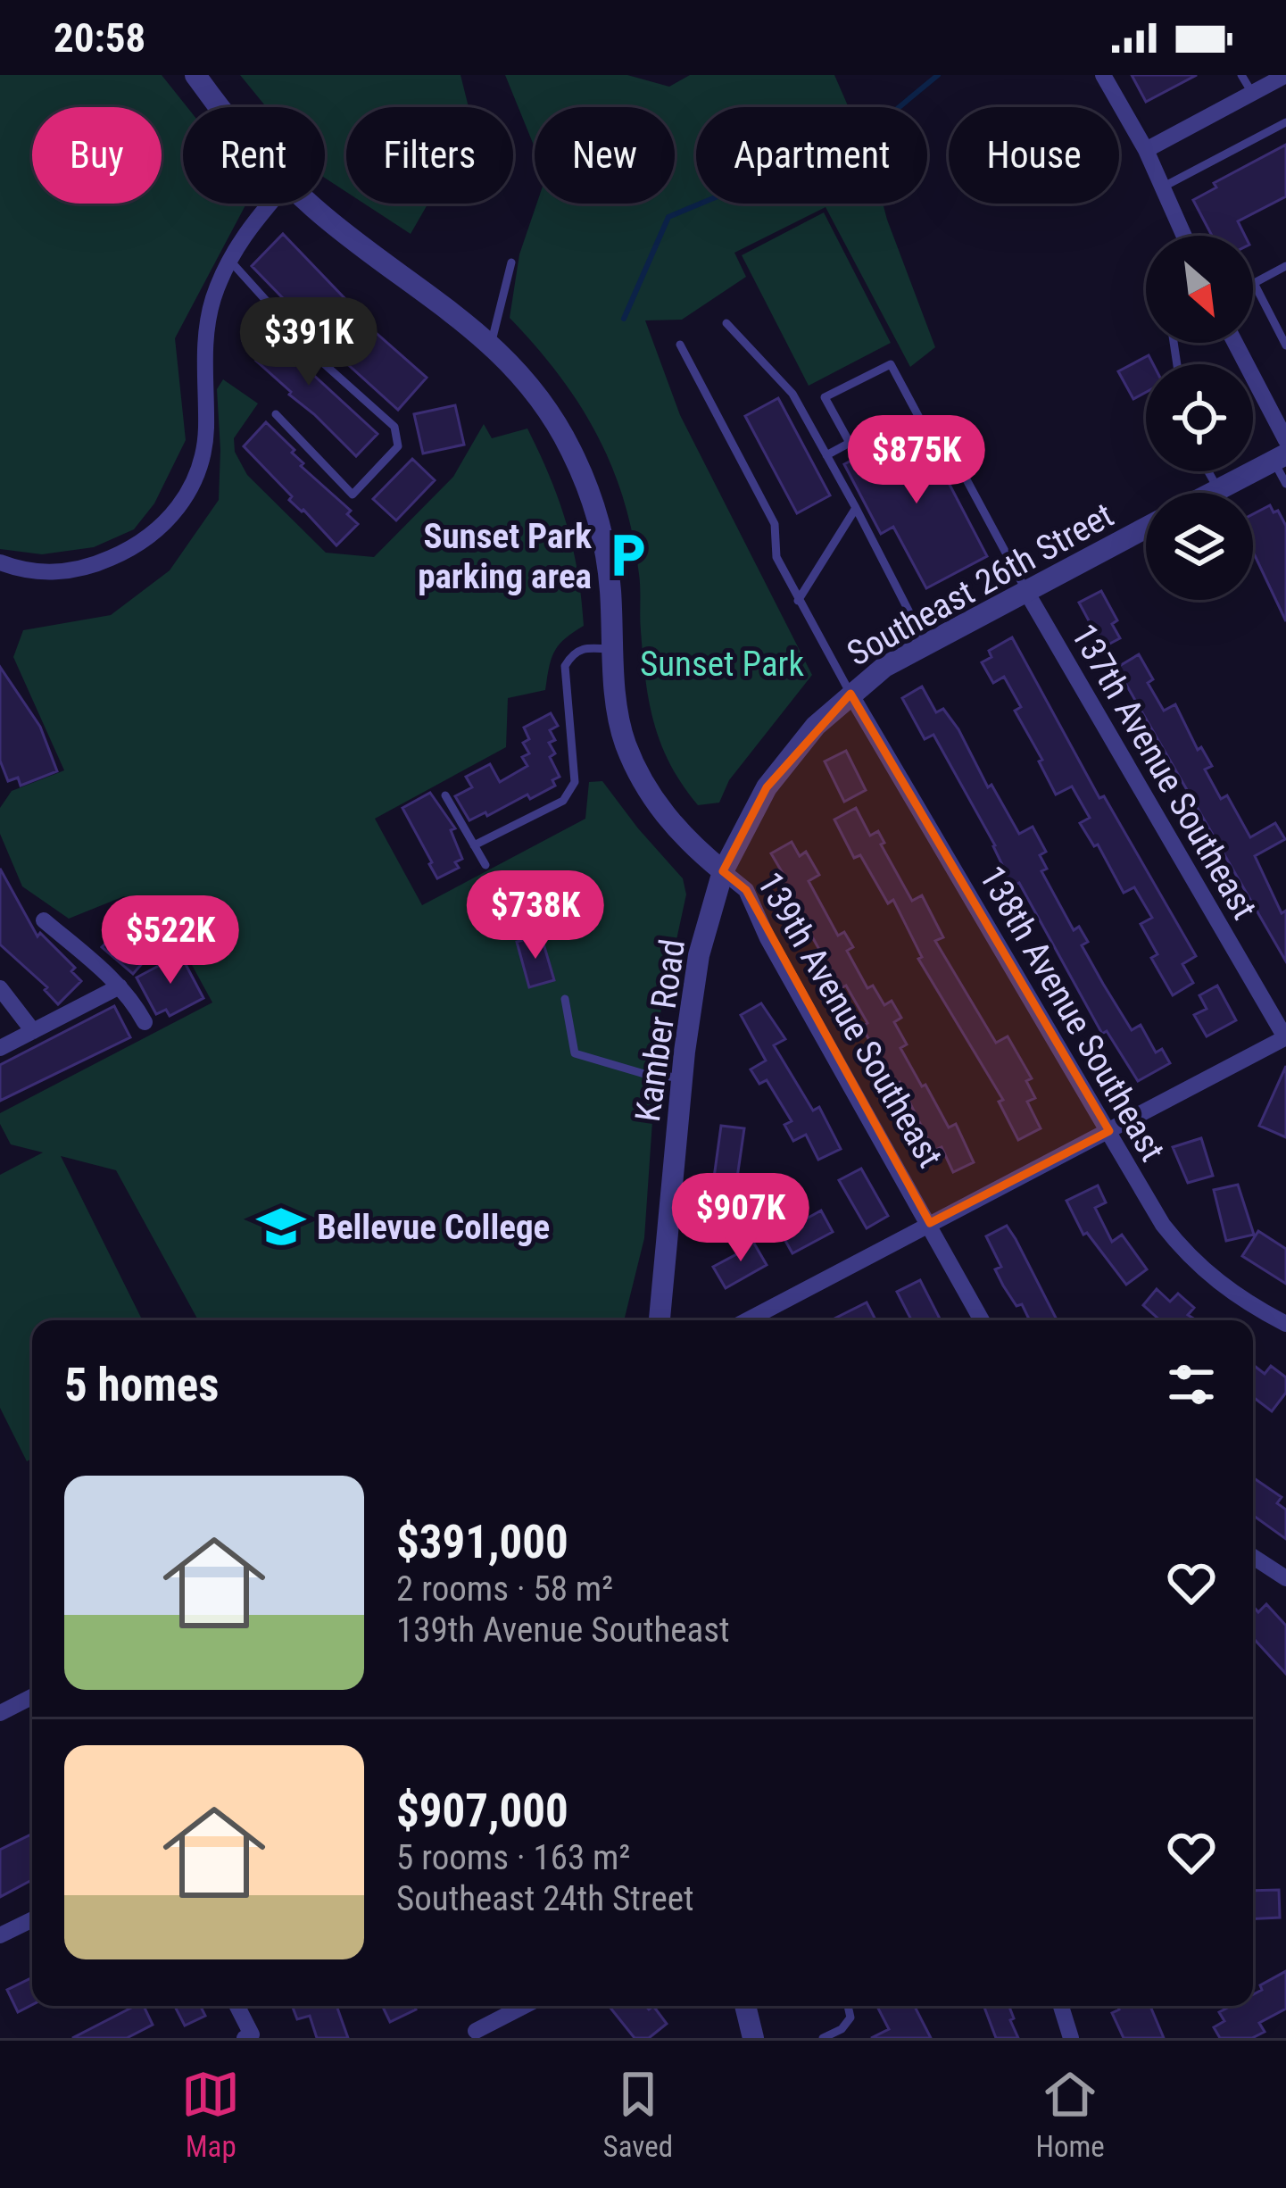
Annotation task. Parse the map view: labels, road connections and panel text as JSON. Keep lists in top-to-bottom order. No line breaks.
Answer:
{"streets":{"street":["Southeast 26th Street","137th Avenue Southeast","138th Avenue Southeast","139th Avenue Southeast","Kamber Road"]},"crossings":[["Southeast 26th Street","137th Avenue Southeast"],["Southeast 26th Street","138th Avenue Southeast"],["Southeast 26th Street","139th Avenue Southeast"],["Southeast 26th Street","Kamber Road"],["139th Avenue Southeast","Kamber Road"]],"parks":["Sunset Park"],"places":{"parking":["Sunset Park parking area"],"school or university":["Bellevue College"]},"north":"bottom right","page":{"status":"20:58","chip":["Buy","Rent","Filters","New","Apartment","House"],"price":["$391K","$875K","$738K","$522K","$907K"],"heading":"5 homes","list":[{"name":"$391,000","note":"2 rooms · 58 m² · 139th Avenue Southeast"},{"name":"$907,000","note":"5 rooms · 163 m² · Southeast 24th Street"}],"tabs":["Map","Saved","Home"]}}
